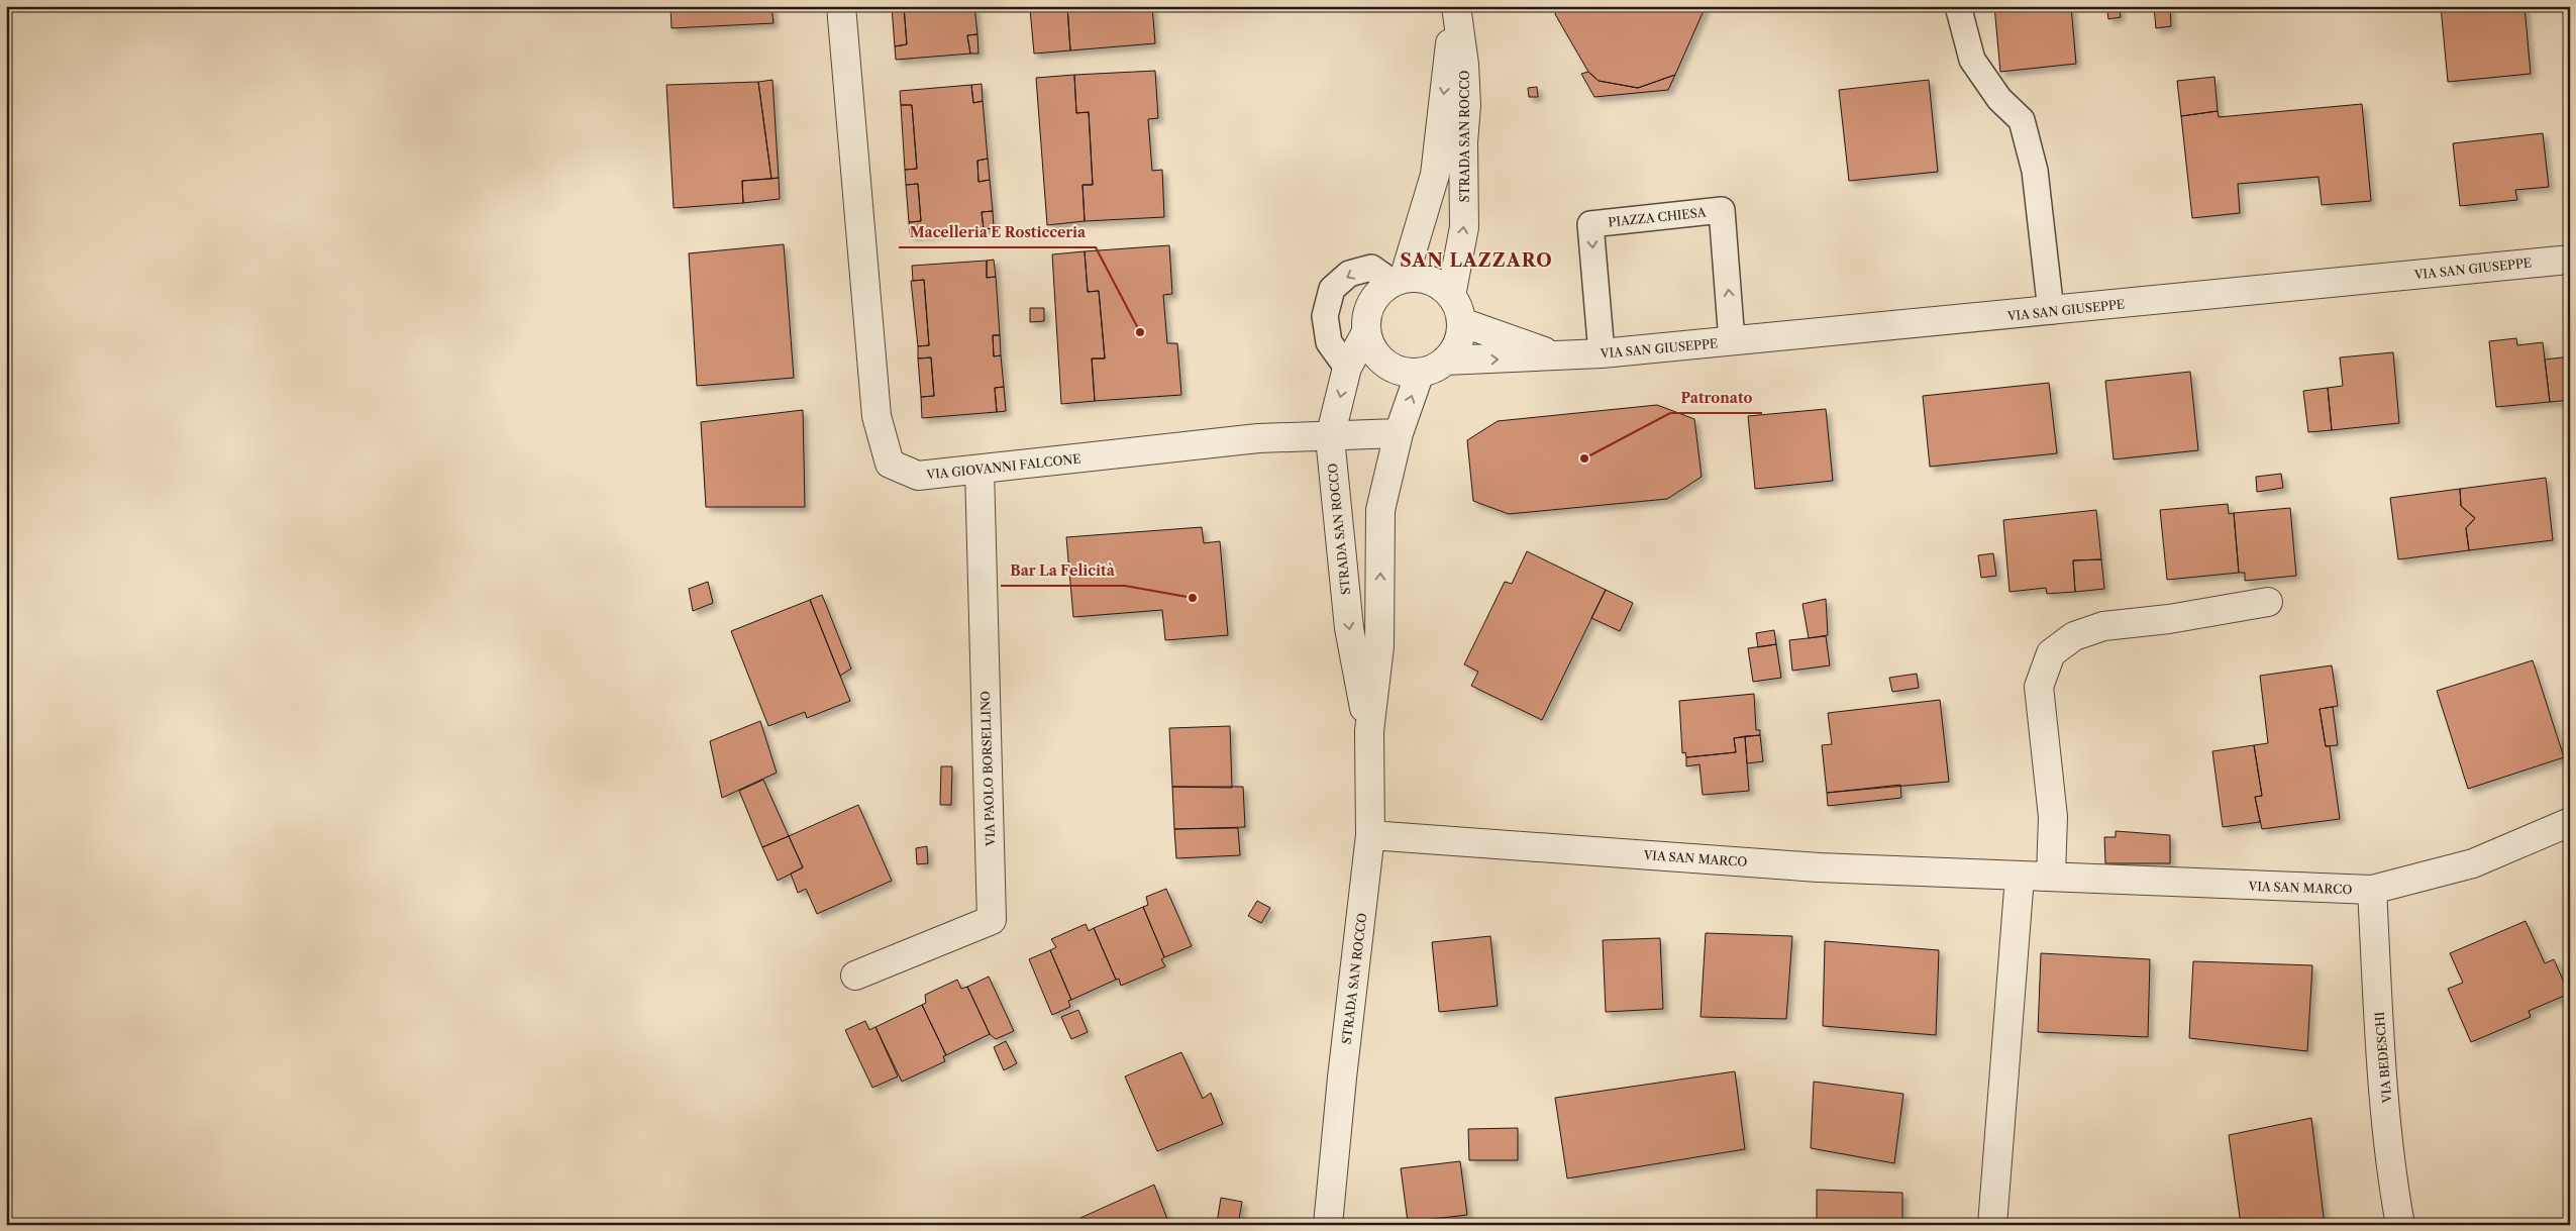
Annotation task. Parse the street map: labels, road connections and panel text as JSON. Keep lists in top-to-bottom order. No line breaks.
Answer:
{"streets":{"street":["STRADA SAN ROCCO","VIA SAN GIUSEPPE","VIA GIOVANNI FALCONE","VIA PAOLO BORSELLINO","VIA SAN MARCO","VIA BEDESCHI"],"lane":["PIAZZA CHIESA"]},"crossings":[["STRADA SAN ROCCO","VIA SAN GIUSEPPE"],["STRADA SAN ROCCO","VIA GIOVANNI FALCONE"],["STRADA SAN ROCCO","VIA SAN MARCO"],["PIAZZA CHIESA","VIA SAN GIUSEPPE"],["VIA GIOVANNI FALCONE","VIA PAOLO BORSELLINO"],["VIA SAN MARCO","VIA BEDESCHI"]],"districts":["SAN LAZZARO"],"places":["Macelleria E Rosticceria","Patronato","Bar La Felicità"]}
